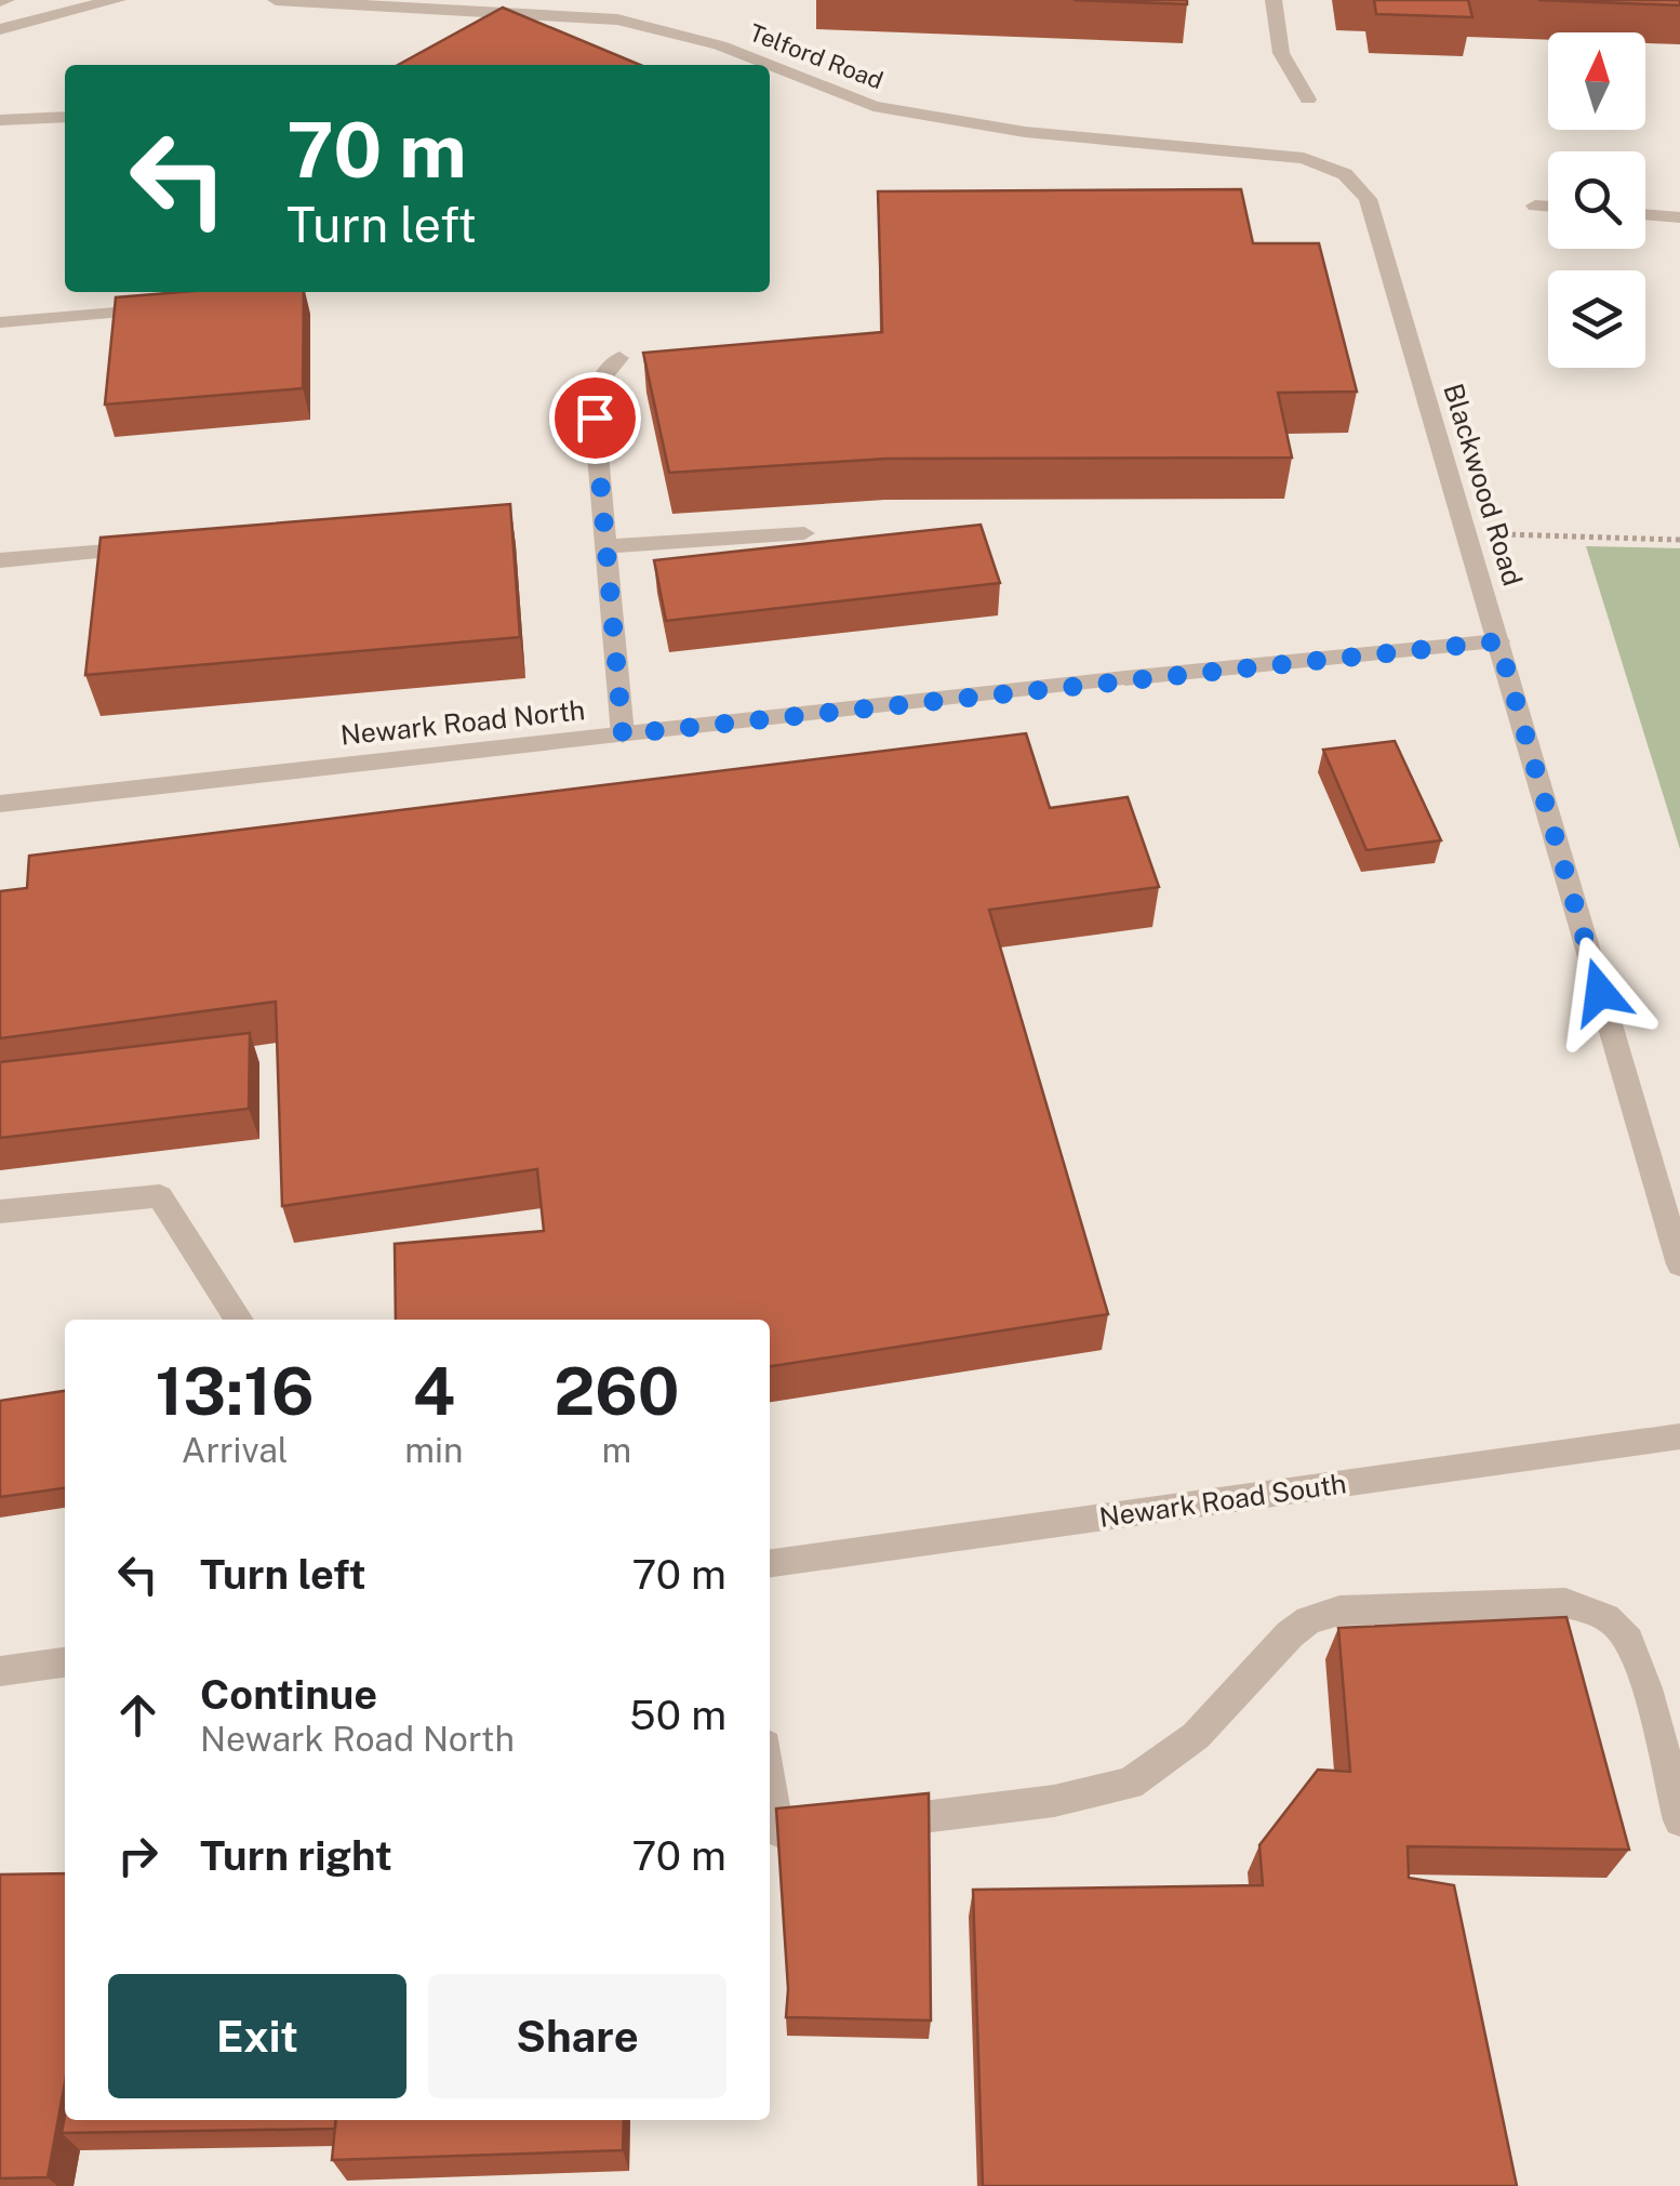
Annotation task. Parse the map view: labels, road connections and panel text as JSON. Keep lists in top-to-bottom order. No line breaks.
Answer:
{"streets":{"street":["Telford Road","Blackwood Road","Newark Road North","Newark Road South"]},"crossings":[["Telford Road","Blackwood Road"],["Blackwood Road","Newark Road North"]],"north":"top","page":{"turn":["70 m","Turn left"],"eta":["13:16","Arrival","4","min","260","m"],"list":[{"name":"Turn left","value":"70 m"},{"name":"Continue","note":"Newark Road North","value":"50 m"},{"name":"Turn right","value":"70 m"}],"buttons":["Exit","Share"]}}
